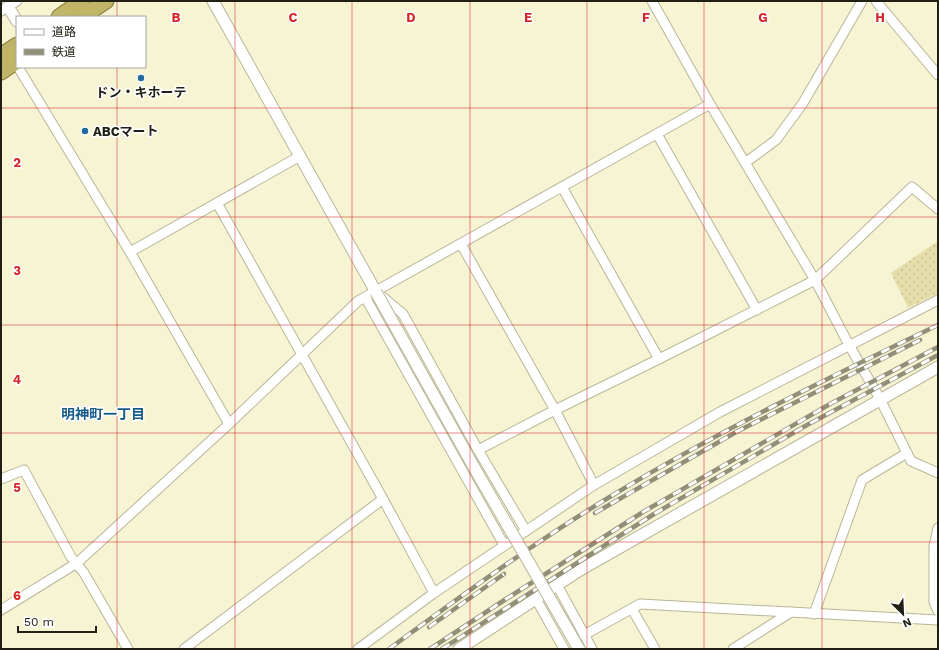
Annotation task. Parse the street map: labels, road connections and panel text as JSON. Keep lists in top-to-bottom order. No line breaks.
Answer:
{"districts":["明神町一丁目"],"places":["ドン・キホーテ","ABCマート"],"legend":["道路","鉄道"],"scale_bar":"50 m","north":"bottom right","grid":{"columns":["B","C","D","E","F","G","H"],"rows":["2","3","4","5","6"]}}
